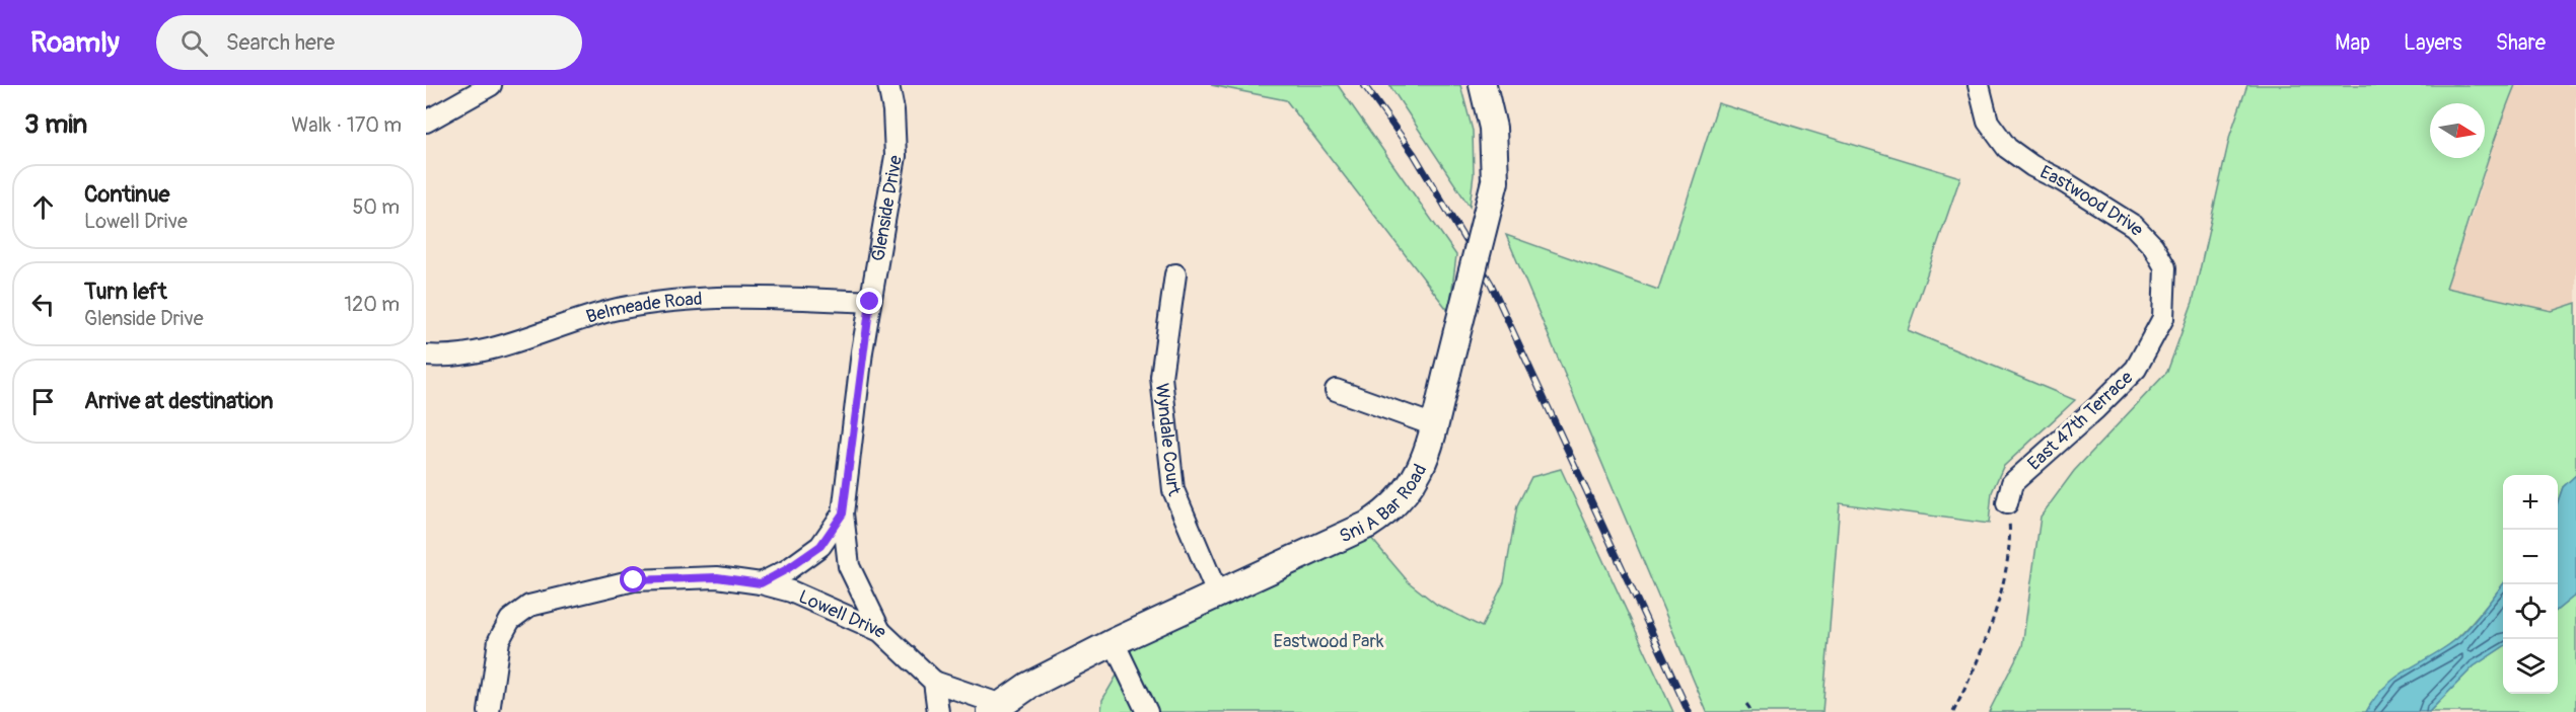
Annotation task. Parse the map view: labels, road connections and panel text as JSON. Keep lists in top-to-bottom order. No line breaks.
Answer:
{"streets":{"street":["Eastwood Drive","Glenside Drive","Belmeade Road","East 47th Terrace","Wyndale Court","Sni A Bar Road","Lowell Drive"]},"crossings":[["Eastwood Drive","East 47th Terrace"],["Glenside Drive","Belmeade Road"],["Glenside Drive","Lowell Drive"],["Wyndale Court","Sni A Bar Road"],["Sni A Bar Road","Lowell Drive"]],"parks":["Eastwood Park"],"north":"right","page":{"header":"Roamly","search":"Search here","nav":["Map","Layers","Share"],"heading":["3 min","Walk · 170 m"],"list":[["Continue","Lowell Drive","50 m"],["Turn left","Glenside Drive","120 m"],"Arrive at destination"],"map_buttons":["+","−"]}}
